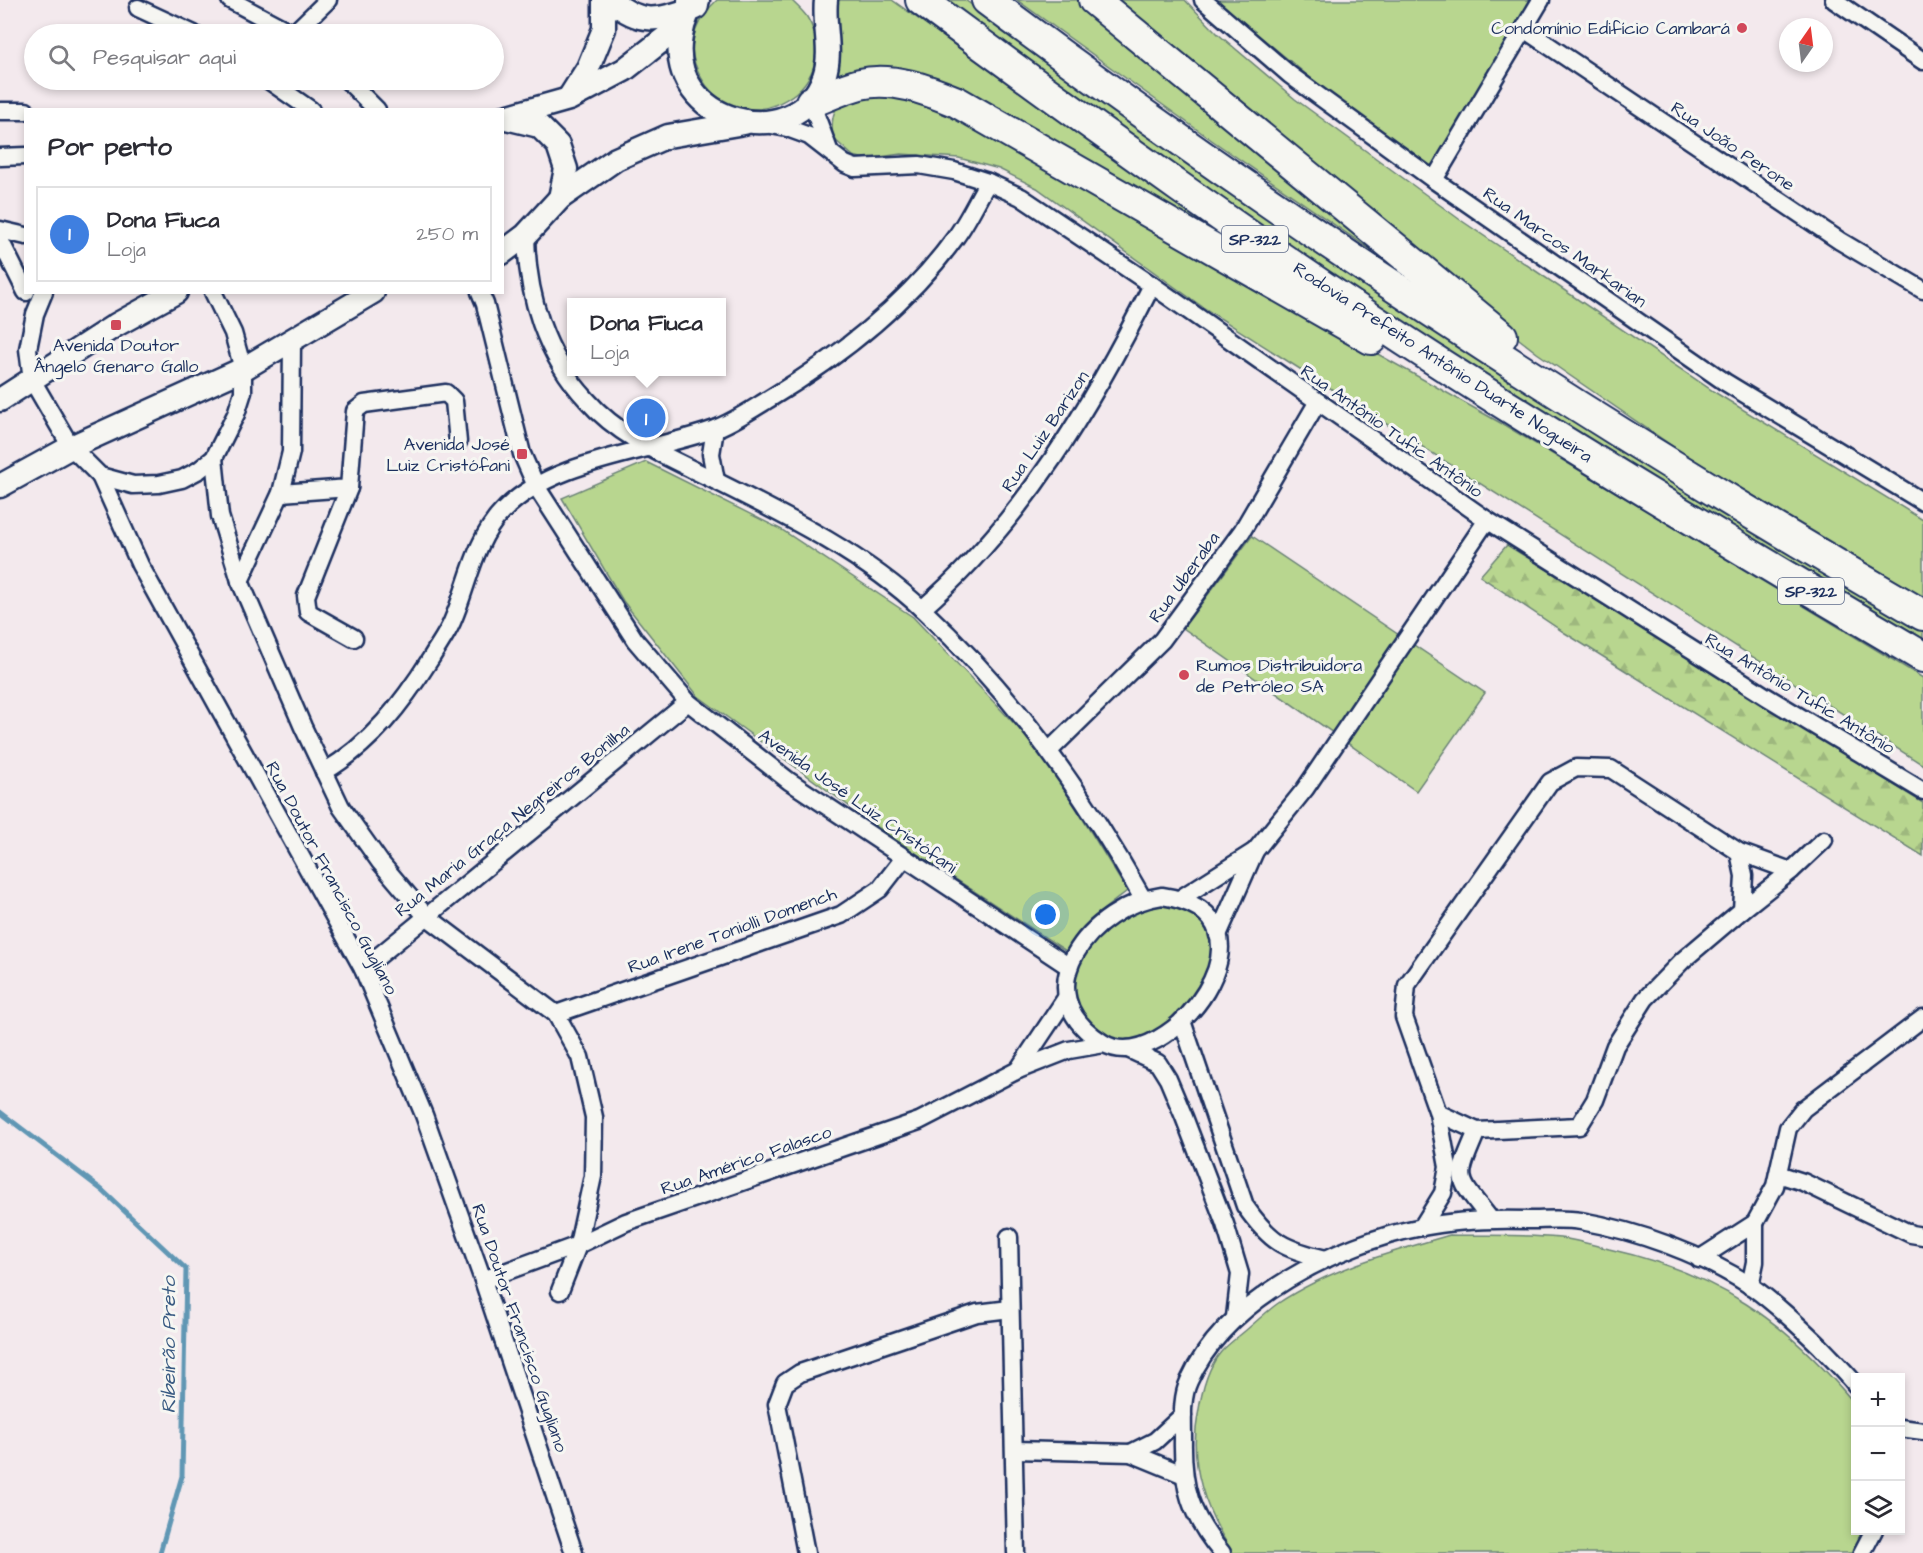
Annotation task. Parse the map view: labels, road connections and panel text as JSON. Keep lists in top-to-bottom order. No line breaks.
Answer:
{"streets":{"highway":["SP-322","Rodovia Prefeito Antônio Duarte Nogueira"],"street":["Rua João Perone","Rua Marcos Markarian","Rua Luiz Barizon","Rua Antônio Tufic Antônio","Rua Uberaba","Avenida José Luiz Cristófani","Rua Maria Graça Negreiros Bonilha","Rua Doutor Francisco Gugliano","Rua Irene Toniolli Domench","Rua Américo Falasco"]},"crossings":[["Rua Luiz Barizon","Rua Antônio Tufic Antônio"],["Rua Antônio Tufic Antônio","Rua Uberaba"],["Avenida José Luiz Cristófani","Rua Maria Graça Negreiros Bonilha"],["Avenida José Luiz Cristófani","Rua Irene Toniolli Domench"],["Avenida José Luiz Cristófani","Rua Américo Falasco"],["Rua Maria Graça Negreiros Bonilha","Rua Doutor Francisco Gugliano"],["Rua Doutor Francisco Gugliano","Rua Américo Falasco"]],"water":["Ribeirão Preto"],"places":{"other":["Condomínio Edifício Cambará","Rumos Distribuidora de Petróleo SA"],"transit":["Avenida Doutor Ângelo Genaro Gallo","Avenida José Luiz Cristófani"]},"north":"top","page":{"search":"Pesquisar aqui","heading":"Por perto","list":[{"mark":"1","name":"Dona Fiuca","note":"Loja","value":"250 m"}],"popup":["Dona Fiuca","Loja"],"pins":"1","map_buttons":["+","−"]}}
